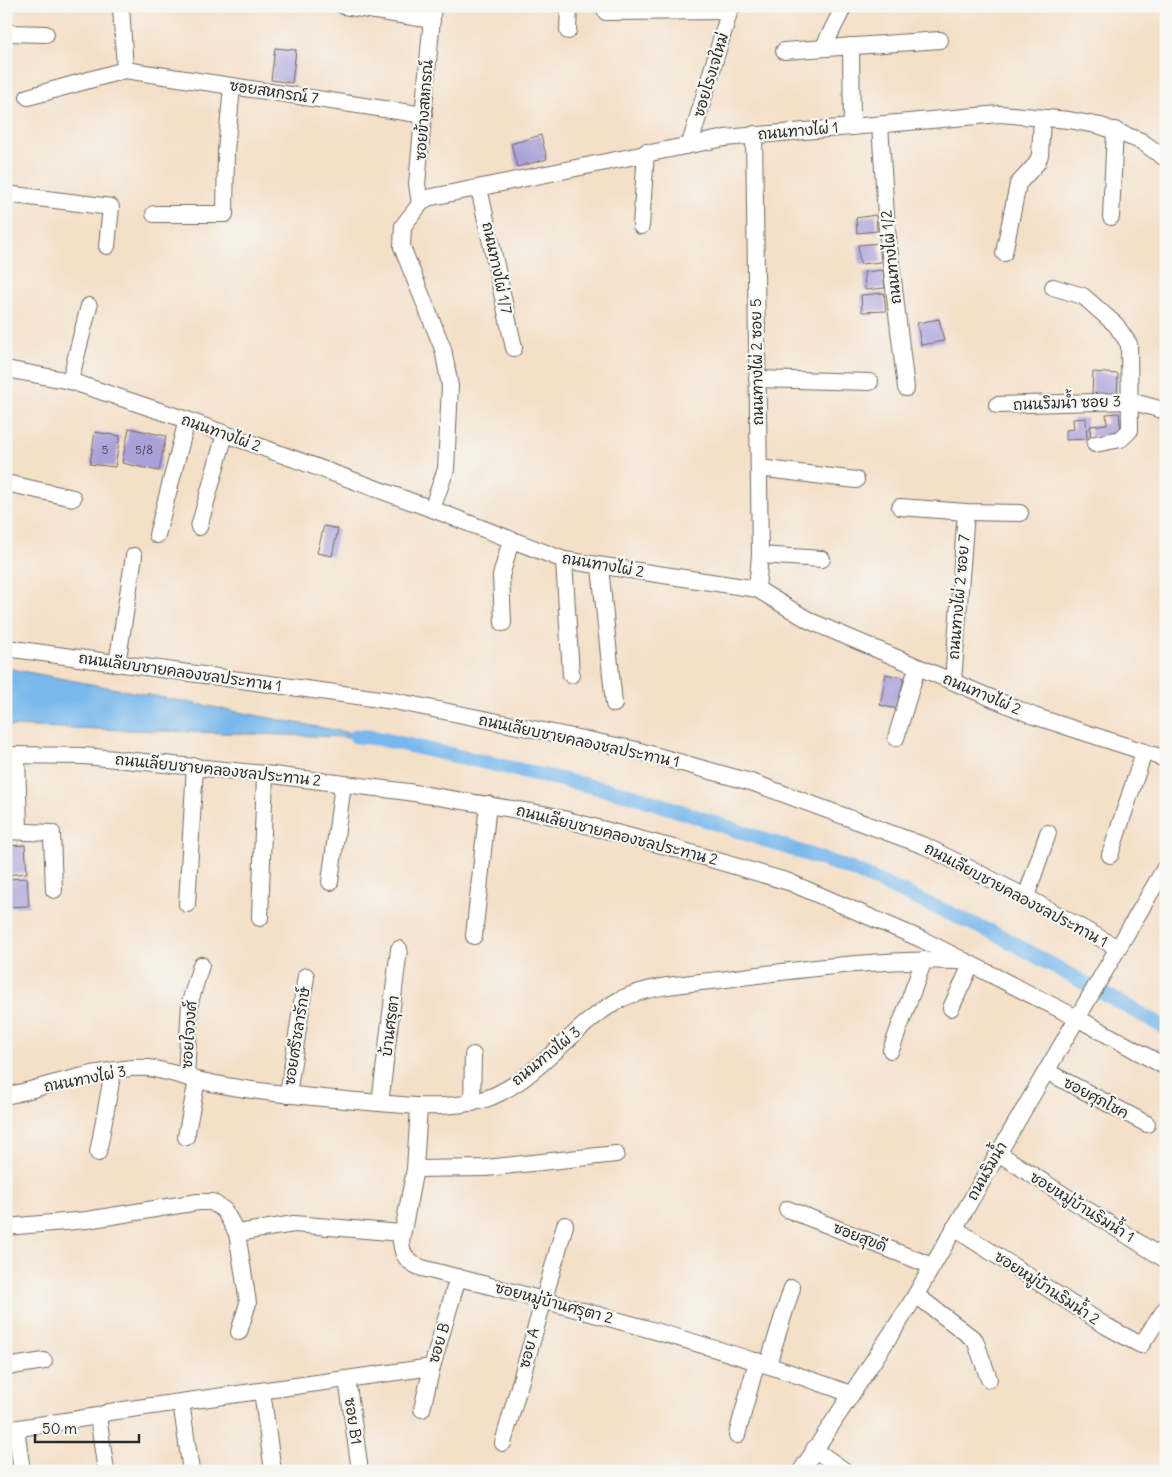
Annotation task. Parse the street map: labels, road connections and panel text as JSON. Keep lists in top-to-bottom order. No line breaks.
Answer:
{"streets":{"street":["ซอยโรงเจใหม่","ซอยสหกรณ์ 7","ซอยข้างสหกรณ์","ถนนทางไผ่ 1","ถนนทางไผ่ 1/2","ถนนทางไผ่ 1/7","ถนนทางไผ่ 2 ซอย 5","ถนนริมน้ำ ซอย 3","ถนนทางไผ่ 2","ถนนทางไผ่ 2 ซอย 7","ถนนเลียบชายคลองชลประทาน 1","ถนนเลียบชายคลองชลประทาน 2","บ้านศรุตา","ซอยใจวงศ์","ซอยศรีชลารักษ์","ถนนทางไผ่ 3","ซอยศุภโชค","ถนนริมน้ำ","ซอยหมู่บ้านริมน้ำ 1","ซอยสุขดี","ซอยหมู่บ้านริมน้ำ 2","ซอยหมู่บ้านศรุตา 2","ซอย B","ซอย A","ซอย B1"]},"crossings":[["ซอยโรงเจใหม่","ถนนทางไผ่ 1"],["ซอยสหกรณ์ 7","ซอยข้างสหกรณ์"],["ซอยข้างสหกรณ์","ถนนทางไผ่ 1"],["ถนนทางไผ่ 1","ถนนทางไผ่ 1/2"],["ถนนทางไผ่ 1","ถนนทางไผ่ 1/7"],["ถนนทางไผ่ 1","ถนนทางไผ่ 2 ซอย 5"],["ถนนทางไผ่ 2 ซอย 5","ถนนทางไผ่ 2"],["ถนนทางไผ่ 2","ถนนทางไผ่ 2 ซอย 7"],["ถนนเลียบชายคลองชลประทาน 1","ถนนริมน้ำ"],["ถนนเลียบชายคลองชลประทาน 2","ถนนทางไผ่ 3"],["ถนนเลียบชายคลองชลประทาน 2","ถนนริมน้ำ"],["บ้านศรุตา","ถนนทางไผ่ 3"],["ซอยใจวงศ์","ถนนทางไผ่ 3"],["ซอยศรีชลารักษ์","ถนนทางไผ่ 3"],["ถนนทางไผ่ 3","ซอยหมู่บ้านศรุตา 2"],["ซอยศุภโชค","ถนนริมน้ำ"],["ถนนริมน้ำ","ซอยหมู่บ้านริมน้ำ 1"],["ถนนริมน้ำ","ซอยสุขดี"],["ถนนริมน้ำ","ซอยหมู่บ้านริมน้ำ 2"],["ถนนริมน้ำ","ซอยหมู่บ้านศรุตา 2"],["ซอยหมู่บ้านศรุตา 2","ซอย B"],["ซอยหมู่บ้านศรุตา 2","ซอย A"]],"house_numbers":["5","5/8"],"scale_bar":"50 m"}
